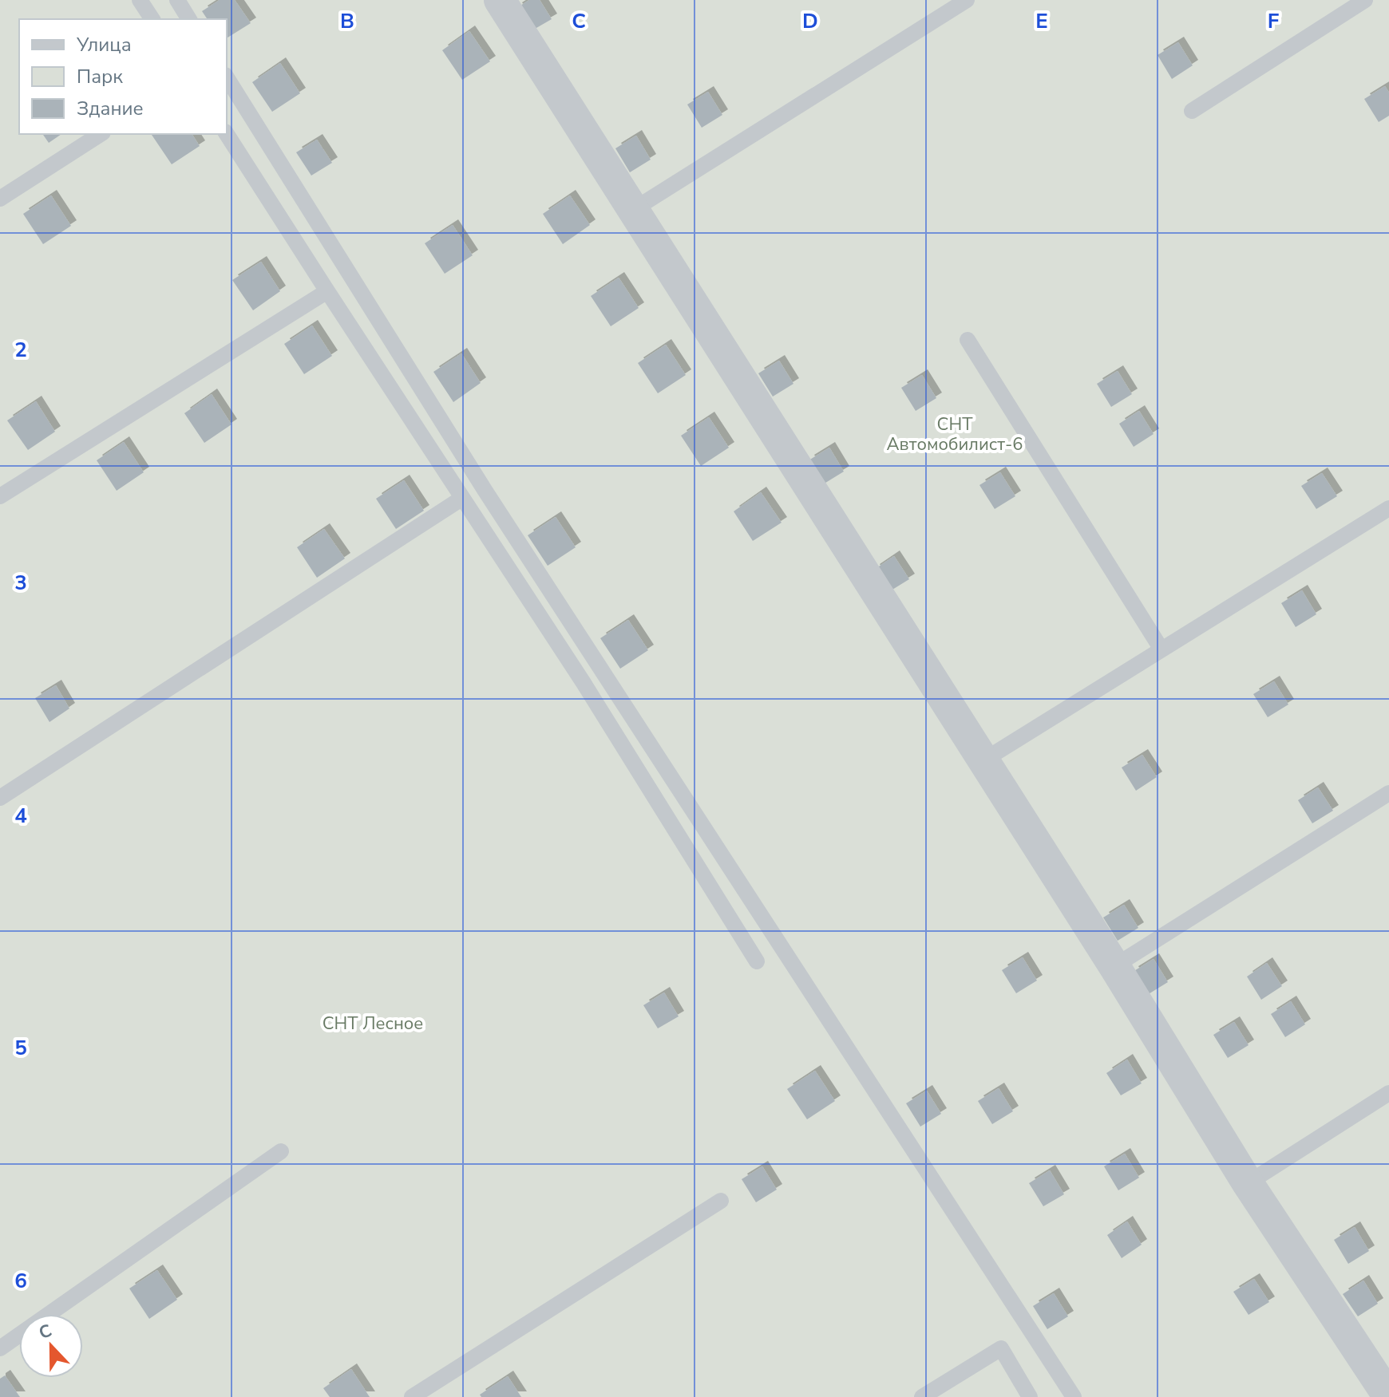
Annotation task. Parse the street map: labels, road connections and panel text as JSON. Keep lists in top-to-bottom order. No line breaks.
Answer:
{"parks":["СНТ Автомобилист-6","СНТ Лесное"],"legend":["Улица","Парк","Здание"],"north":"top","grid":{"columns":["B","C","D","E","F"],"rows":["2","3","4","5","6"]}}
